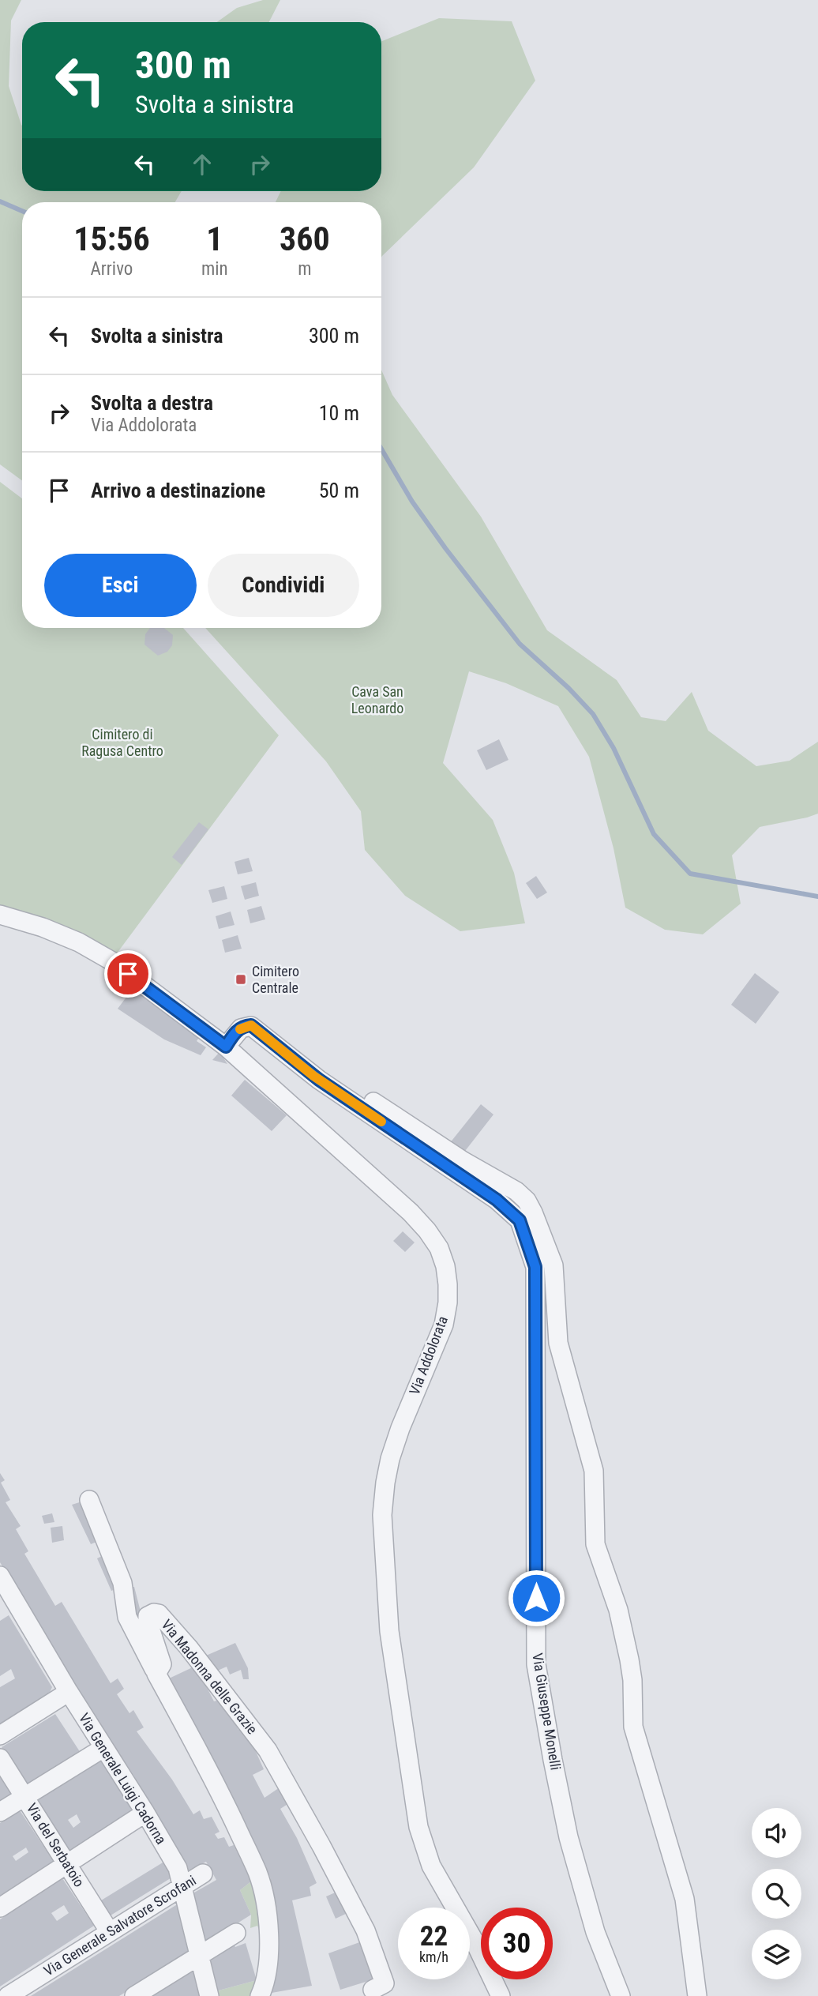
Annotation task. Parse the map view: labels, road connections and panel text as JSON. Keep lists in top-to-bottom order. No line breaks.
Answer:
{"streets":{"street":["Via Addolorata","Via Madonna delle Grazie","Via Giuseppe Monelli","Via Generale Luigi Cadorna","Via del Serbatoio","Via Generale Salvatore Scrofani"]},"crossings":[["Via Addolorata","Via Giuseppe Monelli"],["Via Generale Luigi Cadorna","Via Generale Salvatore Scrofani"],["Via del Serbatoio","Via Generale Salvatore Scrofani"]],"parks":["Cava San Leonardo","Cimitero di Ragusa Centro"],"places":{"transit":["Cimitero Centrale"]},"page":{"turn":["300 m","Svolta a sinistra"],"eta":["15:56","Arrivo","1","min","360","m"],"list":[{"name":"Svolta a sinistra","value":"300 m"},{"name":"Svolta a destra","note":"Via Addolorata","value":"10 m"},{"name":"Arrivo a destinazione","value":"50 m"}],"buttons":["Esci","Condividi"],"speed":"22 km/h","limit":"30"}}
